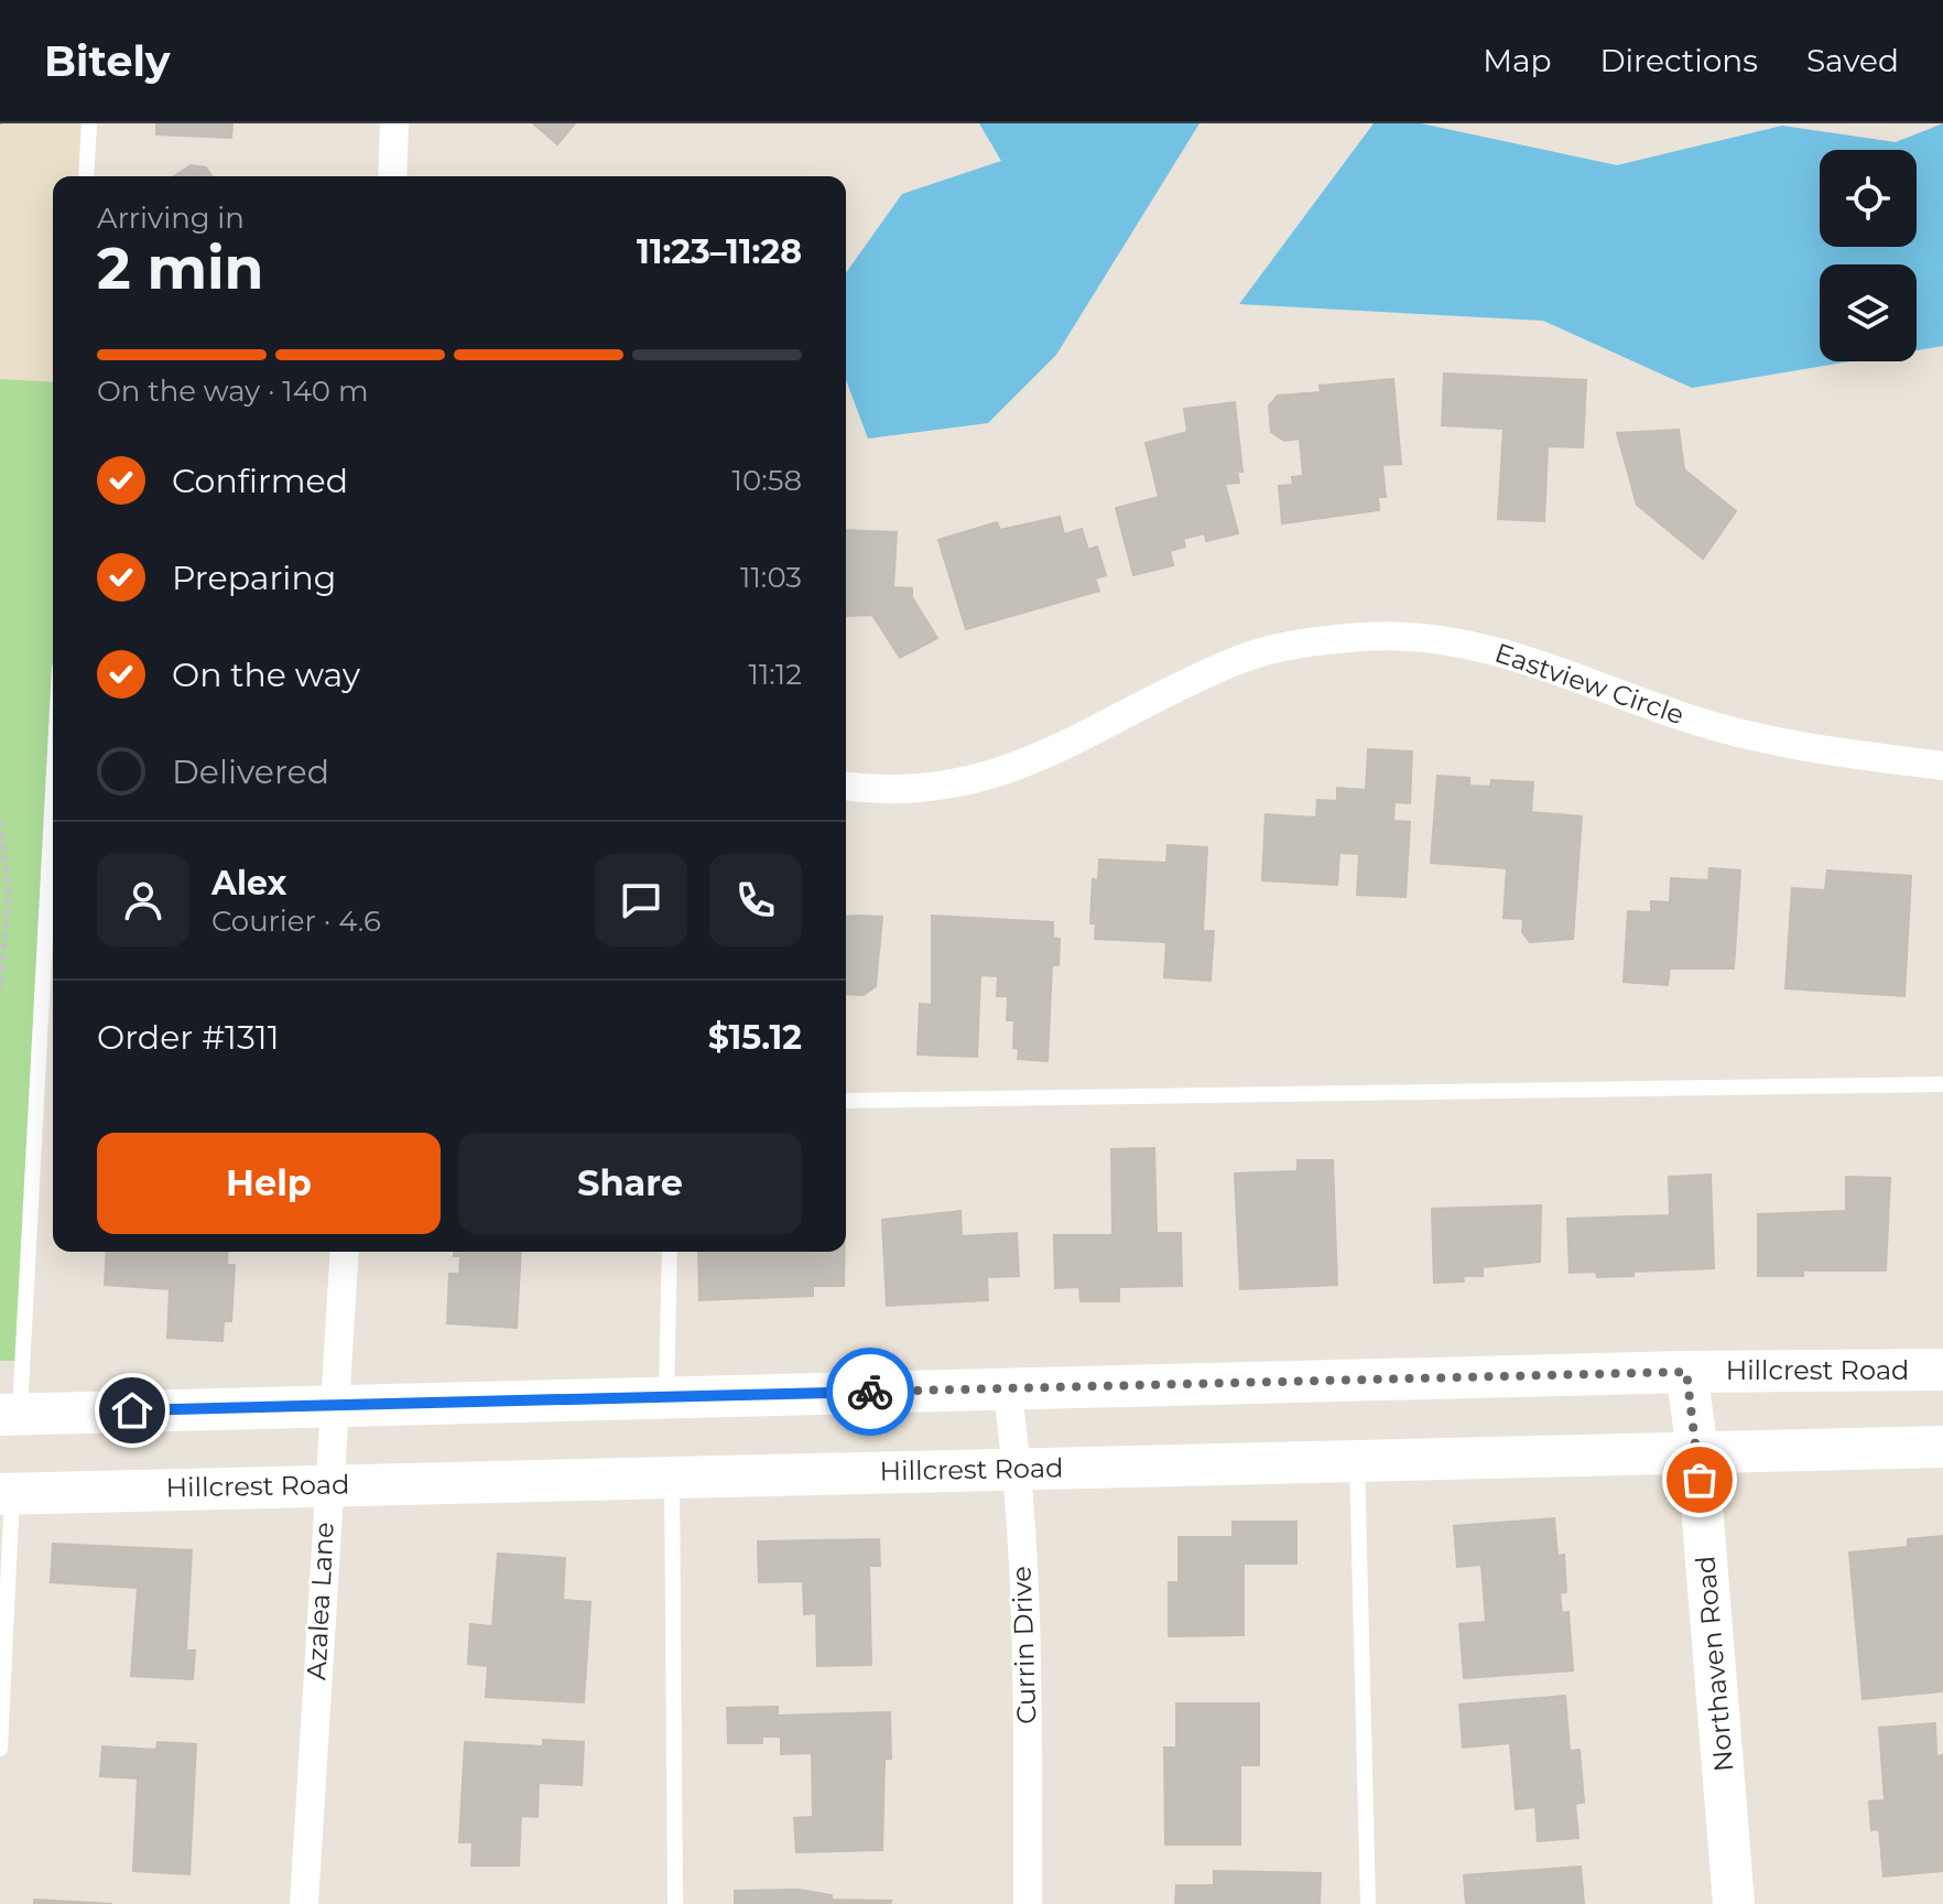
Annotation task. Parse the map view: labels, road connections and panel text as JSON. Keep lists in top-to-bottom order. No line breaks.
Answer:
{"streets":{"main road":["Hillcrest Road","Northaven Road"],"street":["Eastview Circle","Azalea Lane","Currin Drive"]},"crossings":[["Hillcrest Road","Azalea Lane"],["Hillcrest Road","Currin Drive"],["Hillcrest Road","Northaven Road"]],"page":{"header":"Bitely","nav":["Map","Directions","Saved"],"heading":["2 min","Arriving in","11:23–11:28"],"panel":["Alex","Courier · 4.6","Order #1311","$15.12"],"bar":"On the way · 140 m","list":[["Confirmed","10:58"],["Preparing","11:03"],["On the way","11:12"],"Delivered"],"buttons":["Help","Share"]}}
